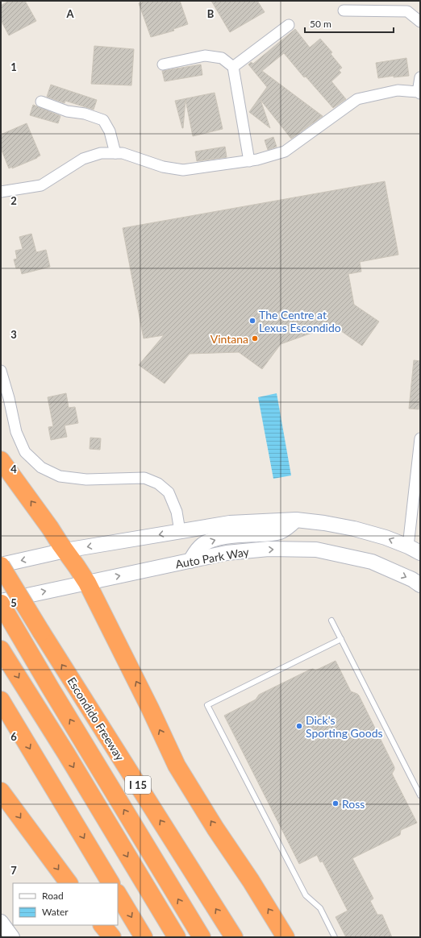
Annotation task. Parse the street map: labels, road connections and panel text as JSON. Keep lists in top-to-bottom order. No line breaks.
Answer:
{"streets":{"highway":["Escondido Freeway","I 15"],"main road":["Auto Park Way"]},"places":["The Centre at Lexus Escondido","Vintana","Dick's Sporting Goods","Ross"],"legend":["Road","Water"],"scale_bar":"50 m","grid":{"columns":["A","B"],"rows":["1","2","3","4","5","6","7"]}}
